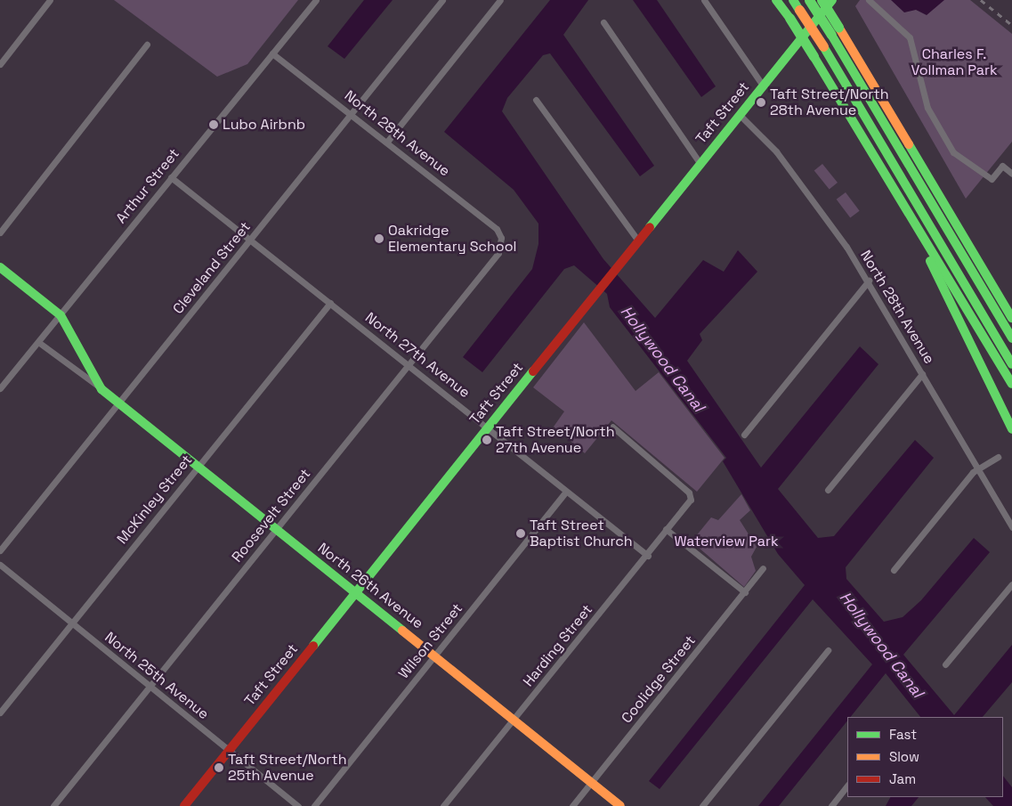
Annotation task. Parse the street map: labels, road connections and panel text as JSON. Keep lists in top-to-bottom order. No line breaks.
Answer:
{"streets":{"main road":["Taft Street","North 26th Avenue"],"street":["North 28th Avenue","Arthur Street","Cleveland Street","North 27th Avenue","McKinley Street","Roosevelt Street","Wilson Street","Harding Street","North 25th Avenue","Coolidge Street"]},"crossings":[["Taft Street","North 28th Avenue"],["Taft Street","North 27th Avenue"],["Taft Street","North 26th Avenue"],["Taft Street","North 25th Avenue"],["North 28th Avenue","Arthur Street"],["North 28th Avenue","Cleveland Street"],["North 28th Avenue","Roosevelt Street"],["Arthur Street","North 27th Avenue"],["Arthur Street","North 26th Avenue"],["Cleveland Street","North 27th Avenue"],["Cleveland Street","North 26th Avenue"],["North 27th Avenue","McKinley Street"],["North 27th Avenue","Roosevelt Street"],["North 27th Avenue","Wilson Street"],["North 27th Avenue","Harding Street"],["McKinley Street","North 26th Avenue"],["McKinley Street","North 25th Avenue"],["Roosevelt Street","North 26th Avenue"],["Roosevelt Street","North 25th Avenue"],["North 26th Avenue","Wilson Street"],["North 26th Avenue","Harding Street"],["North 26th Avenue","Coolidge Street"]],"water":["Hollywood Canal"],"parks":["Charles F. Vollman Park","Waterview Park"],"places":["Taft Street/North 28th Avenue","Lubo Airbnb","Oakridge Elementary School","Taft Street/North 27th Avenue","Taft Street Baptist Church","Taft Street/North 25th Avenue"],"legend":["Fast","Slow","Jam"]}
